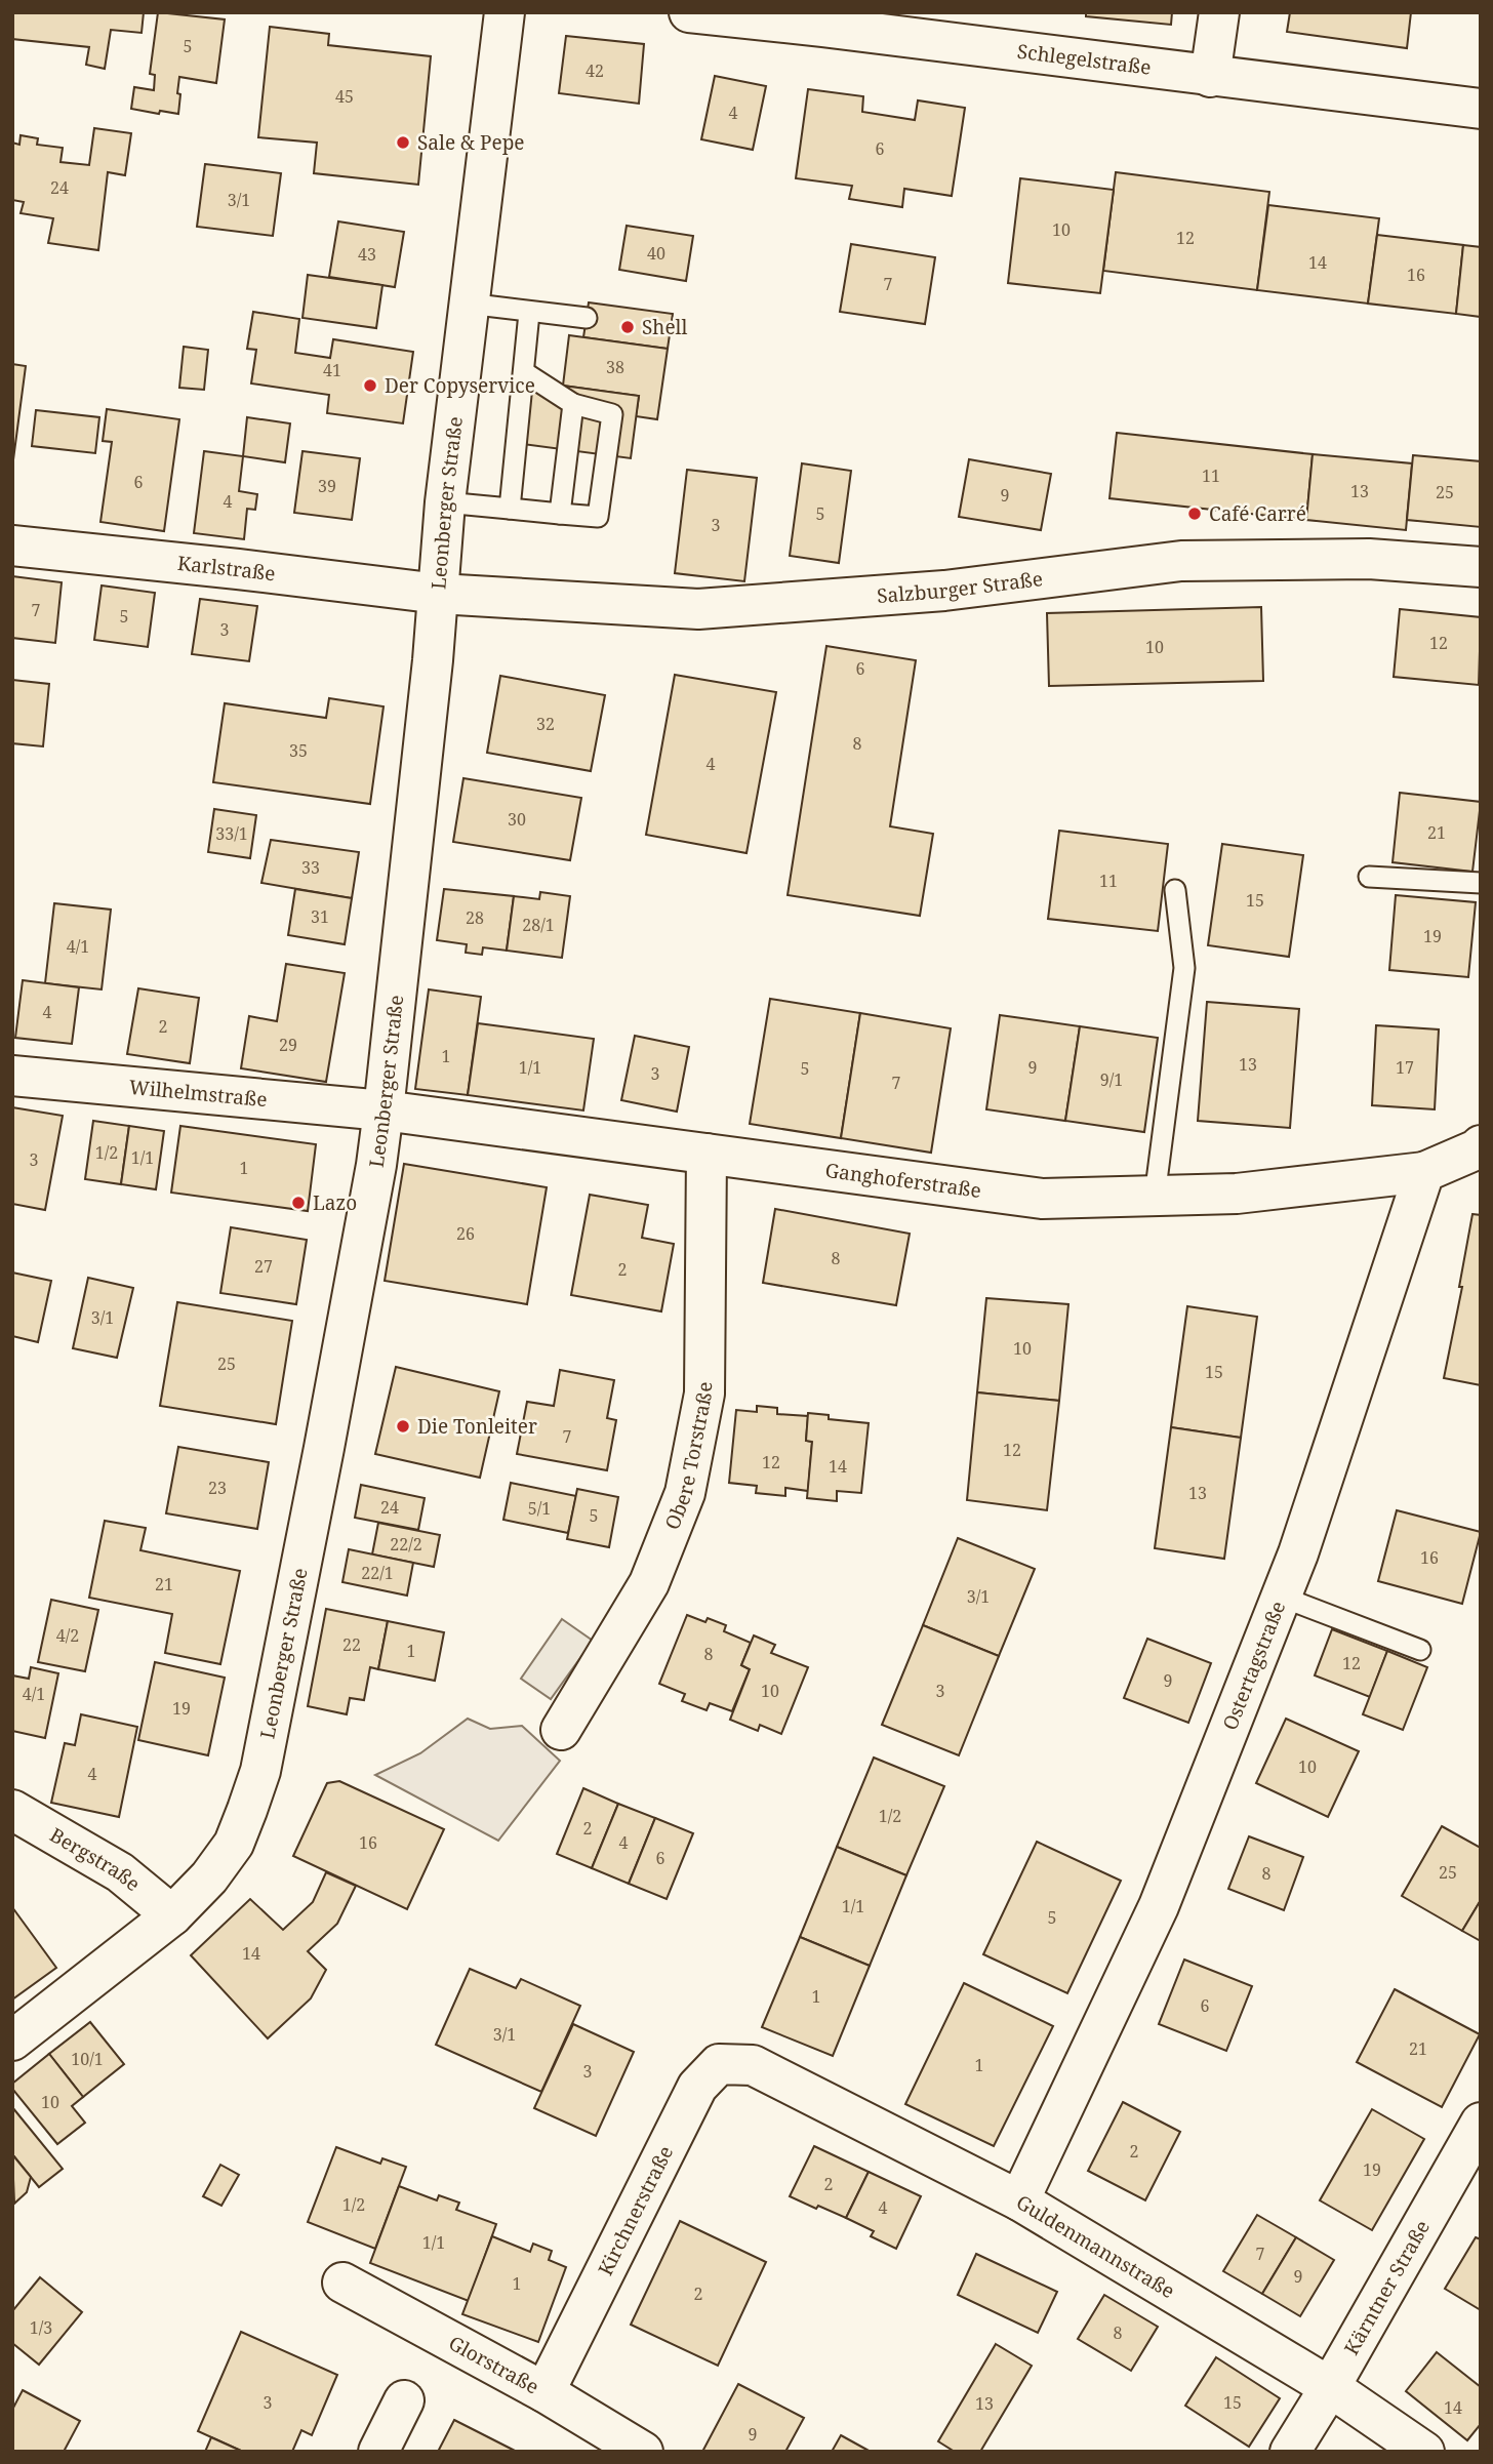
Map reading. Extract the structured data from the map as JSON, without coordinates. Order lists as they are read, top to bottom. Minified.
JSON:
{"streets":{"street":["Schlegelstraße","Leonberger Straße","Karlstraße","Salzburger Straße","Wilhelmstraße","Ganghoferstraße","Obere Torstraße","Ostertagstraße","Bergstraße","Kirchnerstraße","Guldenmannstraße","Kärntner Straße","Glorstraße"]},"crossings":[["Leonberger Straße","Karlstraße"],["Leonberger Straße","Salzburger Straße"],["Leonberger Straße","Wilhelmstraße"],["Leonberger Straße","Ganghoferstraße"],["Leonberger Straße","Bergstraße"],["Karlstraße","Salzburger Straße"],["Wilhelmstraße","Ganghoferstraße"],["Ganghoferstraße","Obere Torstraße"],["Ganghoferstraße","Ostertagstraße"],["Ostertagstraße","Guldenmannstraße"],["Kirchnerstraße","Guldenmannstraße"],["Kirchnerstraße","Glorstraße"],["Guldenmannstraße","Kärntner Straße"]],"places":["Sale & Pepe","Shell","Der Copyservice","Café Carré","Lazo","Die Tonleiter"],"house_numbers":["5","42","45","4","6","24","3/1","10","12","40","43","14","16","7","38","41","11","6","39","13","25","9","4","5","3","7","5","3","12","10","6","32","8","35","4","30","21","33/1","33","11","15","31","28","28/1","19","4/1","4","2","29","1","13","1/1","9","17","5","3","9/1","7","1/2","1/1","3","1","26","8","27","2","3/1","10","25","15","7","12","12","14","23","13","24","5/1","5","22/2","16","22/1","21","3/1","4/2","22","1","8","12","9","10","3","4/1","19","10","4","1/2","2","16","4","6","25","8","1/1","5","14","1","6","3/1","21","10/1","1","3","10","2","19","2","1/2","4","1/1","7","9","1","2","1/3","8","3","15","13","14","9"]}
